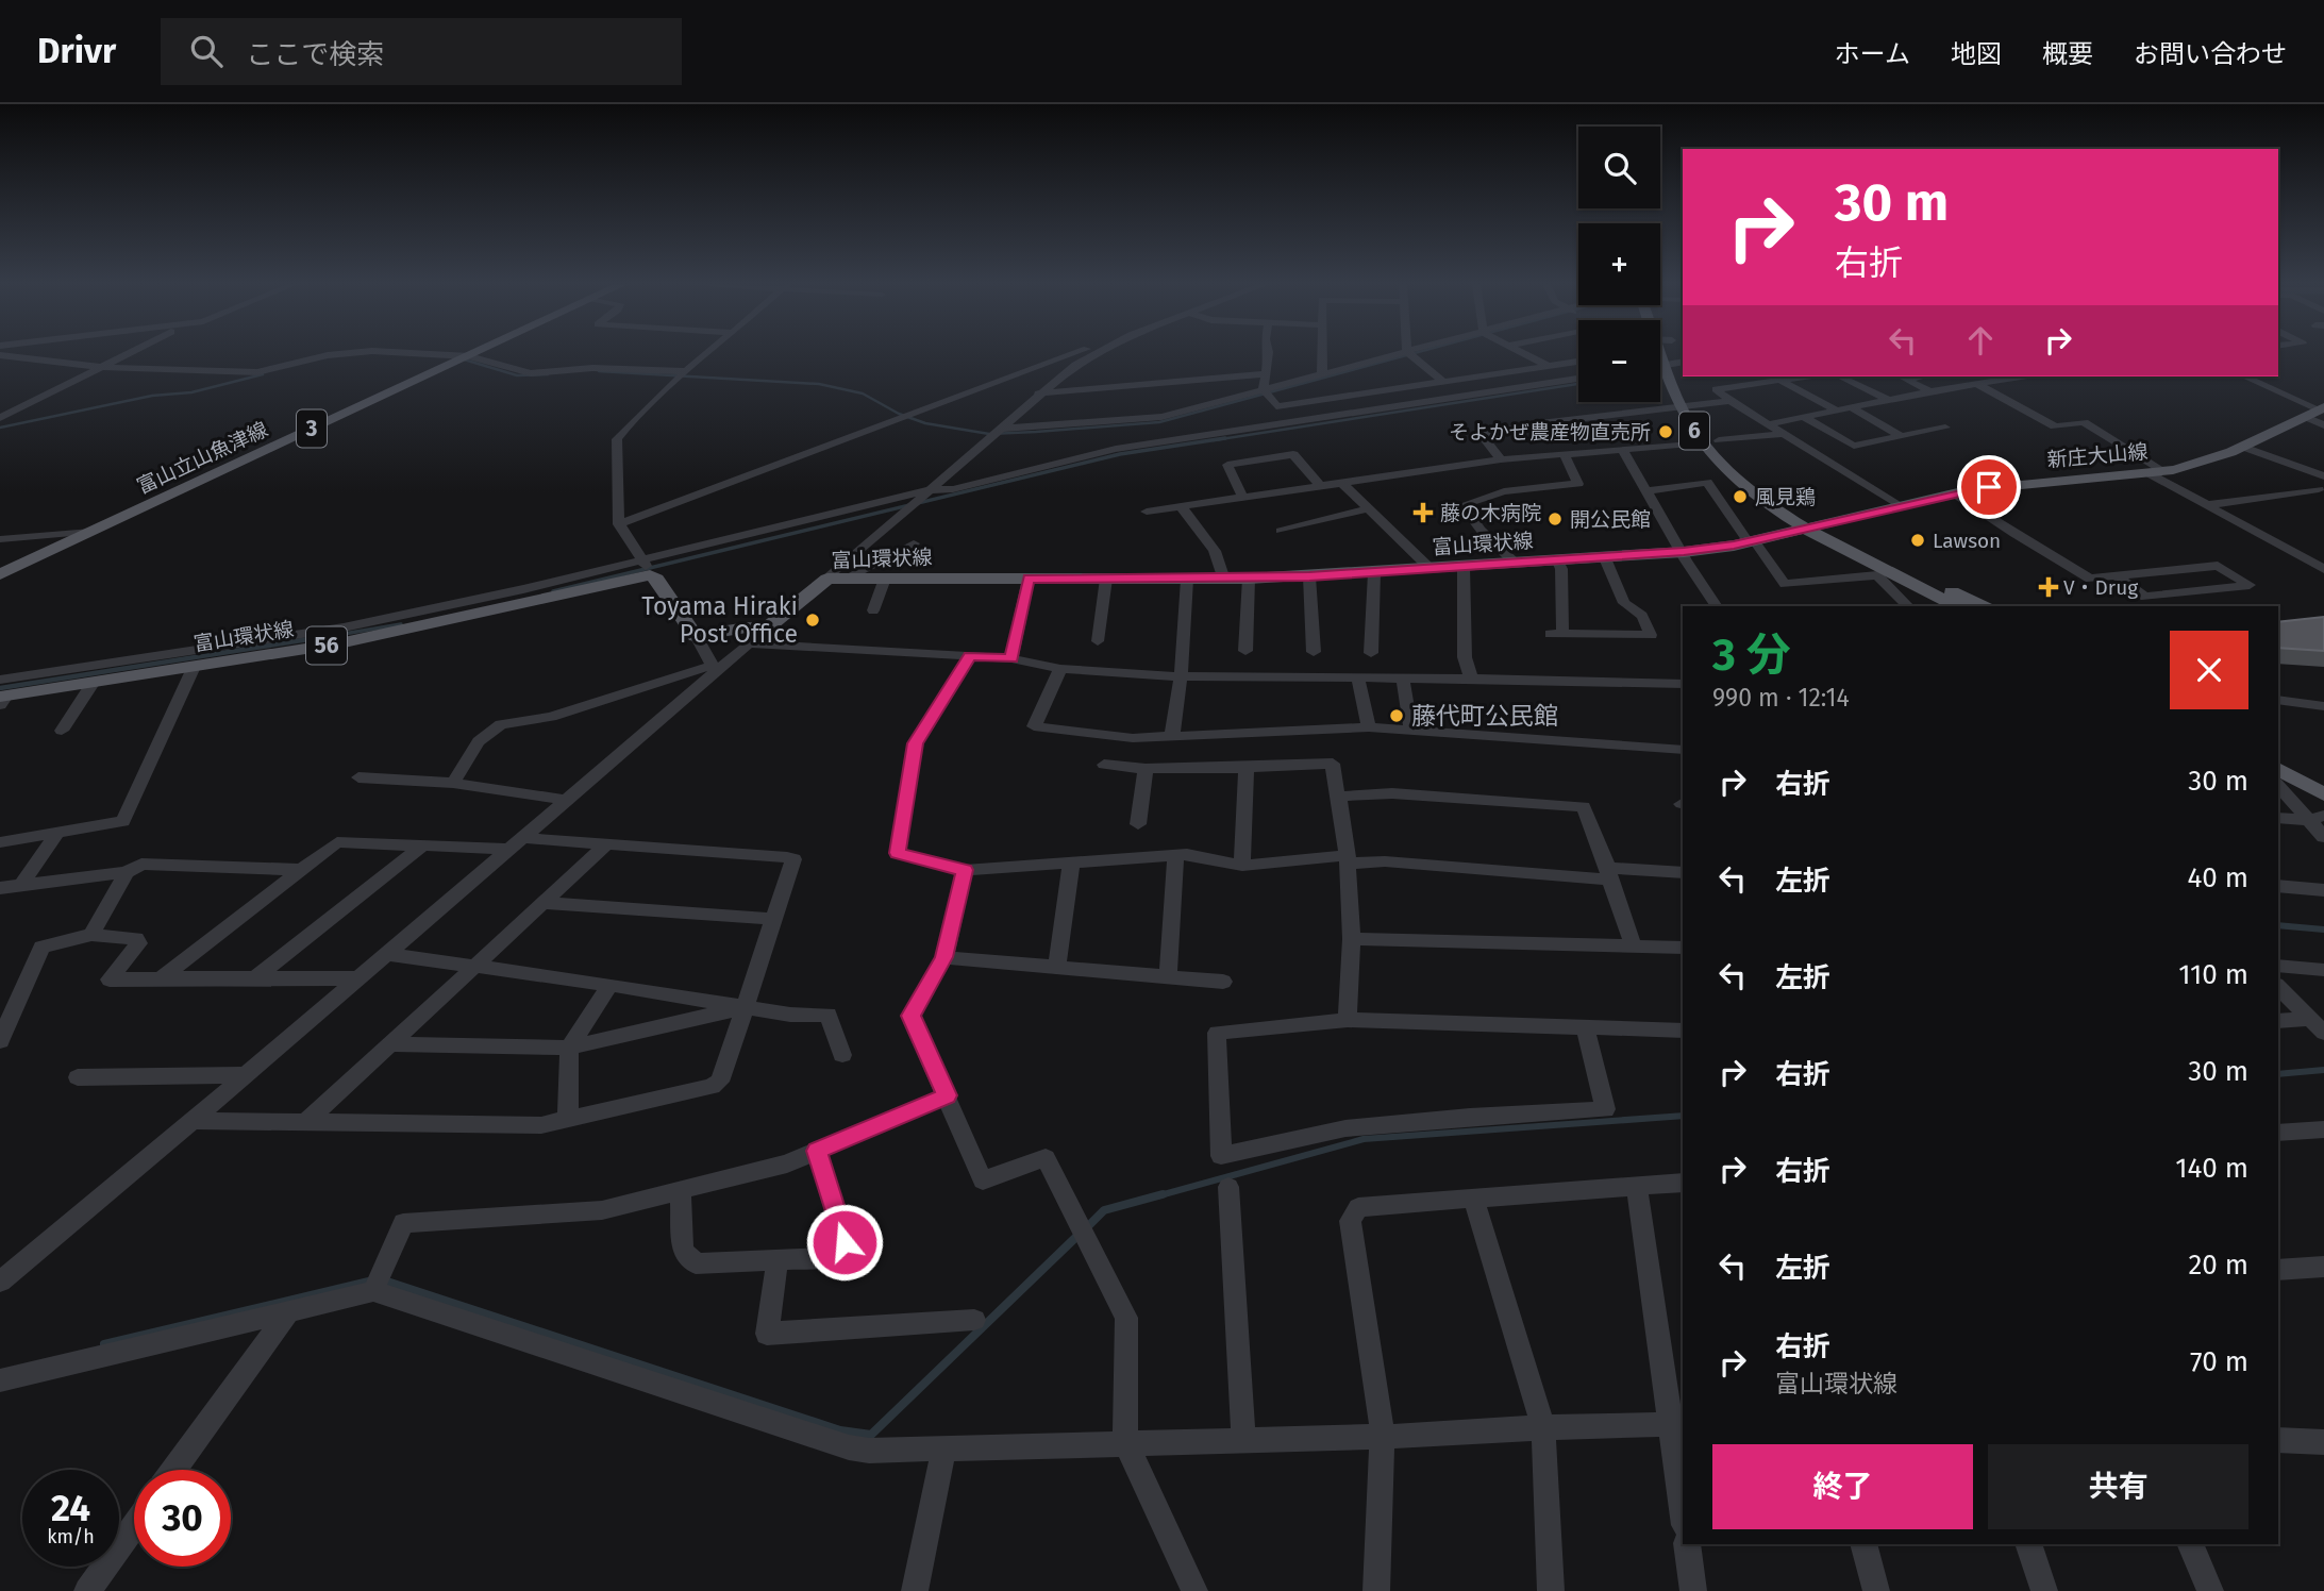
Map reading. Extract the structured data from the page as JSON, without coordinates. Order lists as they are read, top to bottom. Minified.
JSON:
{"streets":{"main road":["3","6","新庄大山線","富山立山魚津線","富山環状線","56"]},"crossings":[["6","新庄大山線"],["6","富山環状線"],["新庄大山線","富山環状線"]],"places":{"other":["そよかぜ農産物直売所","風見鶏","開公民館","Lawson","Toyama Hiraki Post Office","藤代町公民館"],"health":["藤の木病院","V・Drug"]},"page":{"header":"Drivr","search":"ここで検索","nav":["ホーム","地図","概要","お問い合わせ"],"map_buttons":["+","−"],"turn":["30 m","右折"],"heading":["3 分","990 m · 12:14"],"list":[{"name":"右折","value":"30 m"},{"name":"左折","value":"40 m"},{"name":"左折","value":"110 m"},{"name":"右折","value":"30 m"},{"name":"右折","value":"140 m"},{"name":"左折","value":"20 m"},{"name":"右折","note":"富山環状線","value":"70 m"}],"buttons":["終了","共有"],"speed":"24 km/h","limit":"30"}}
